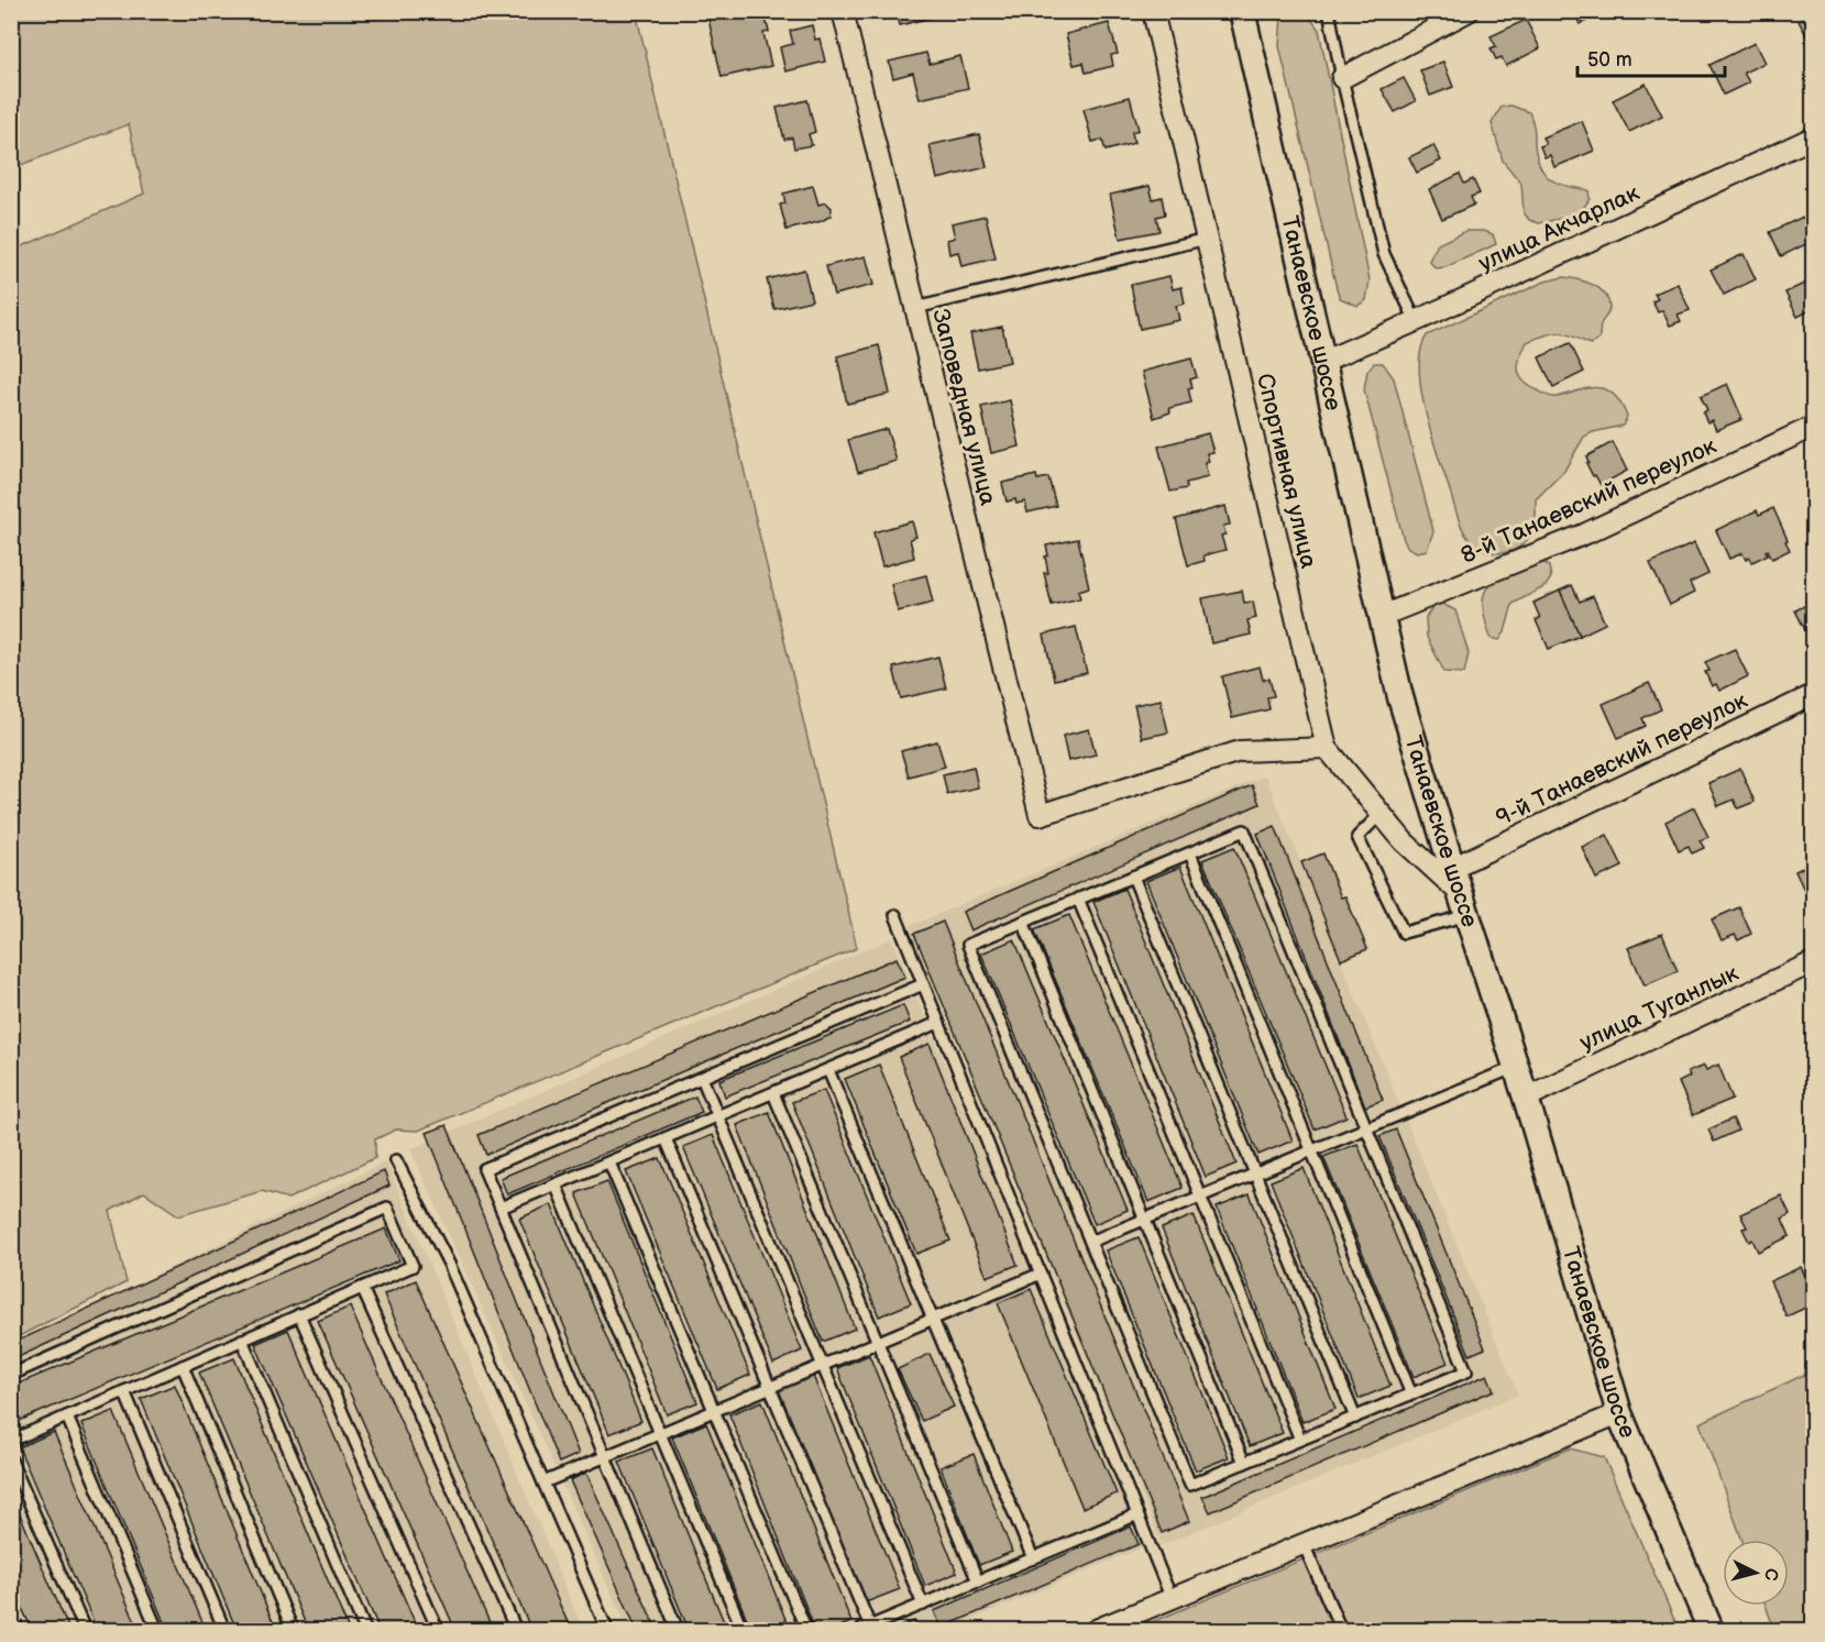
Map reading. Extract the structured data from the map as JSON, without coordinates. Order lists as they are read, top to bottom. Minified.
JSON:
{"streets":{"street":["улица Акчарлак","Танаевское шоссе","Заповедная улица","Спортивная улица","8-й Танаевский переулок","9-й Танаевский переулок","улица Туганлык"]},"crossings":[["улица Акчарлак","Танаевское шоссе"],["Танаевское шоссе","Спортивная улица"],["Танаевское шоссе","8-й Танаевский переулок"],["Танаевское шоссе","9-й Танаевский переулок"],["Танаевское шоссе","улица Туганлык"],["Заповедная улица","Спортивная улица"]],"scale_bar":"50 m","north":"right"}
